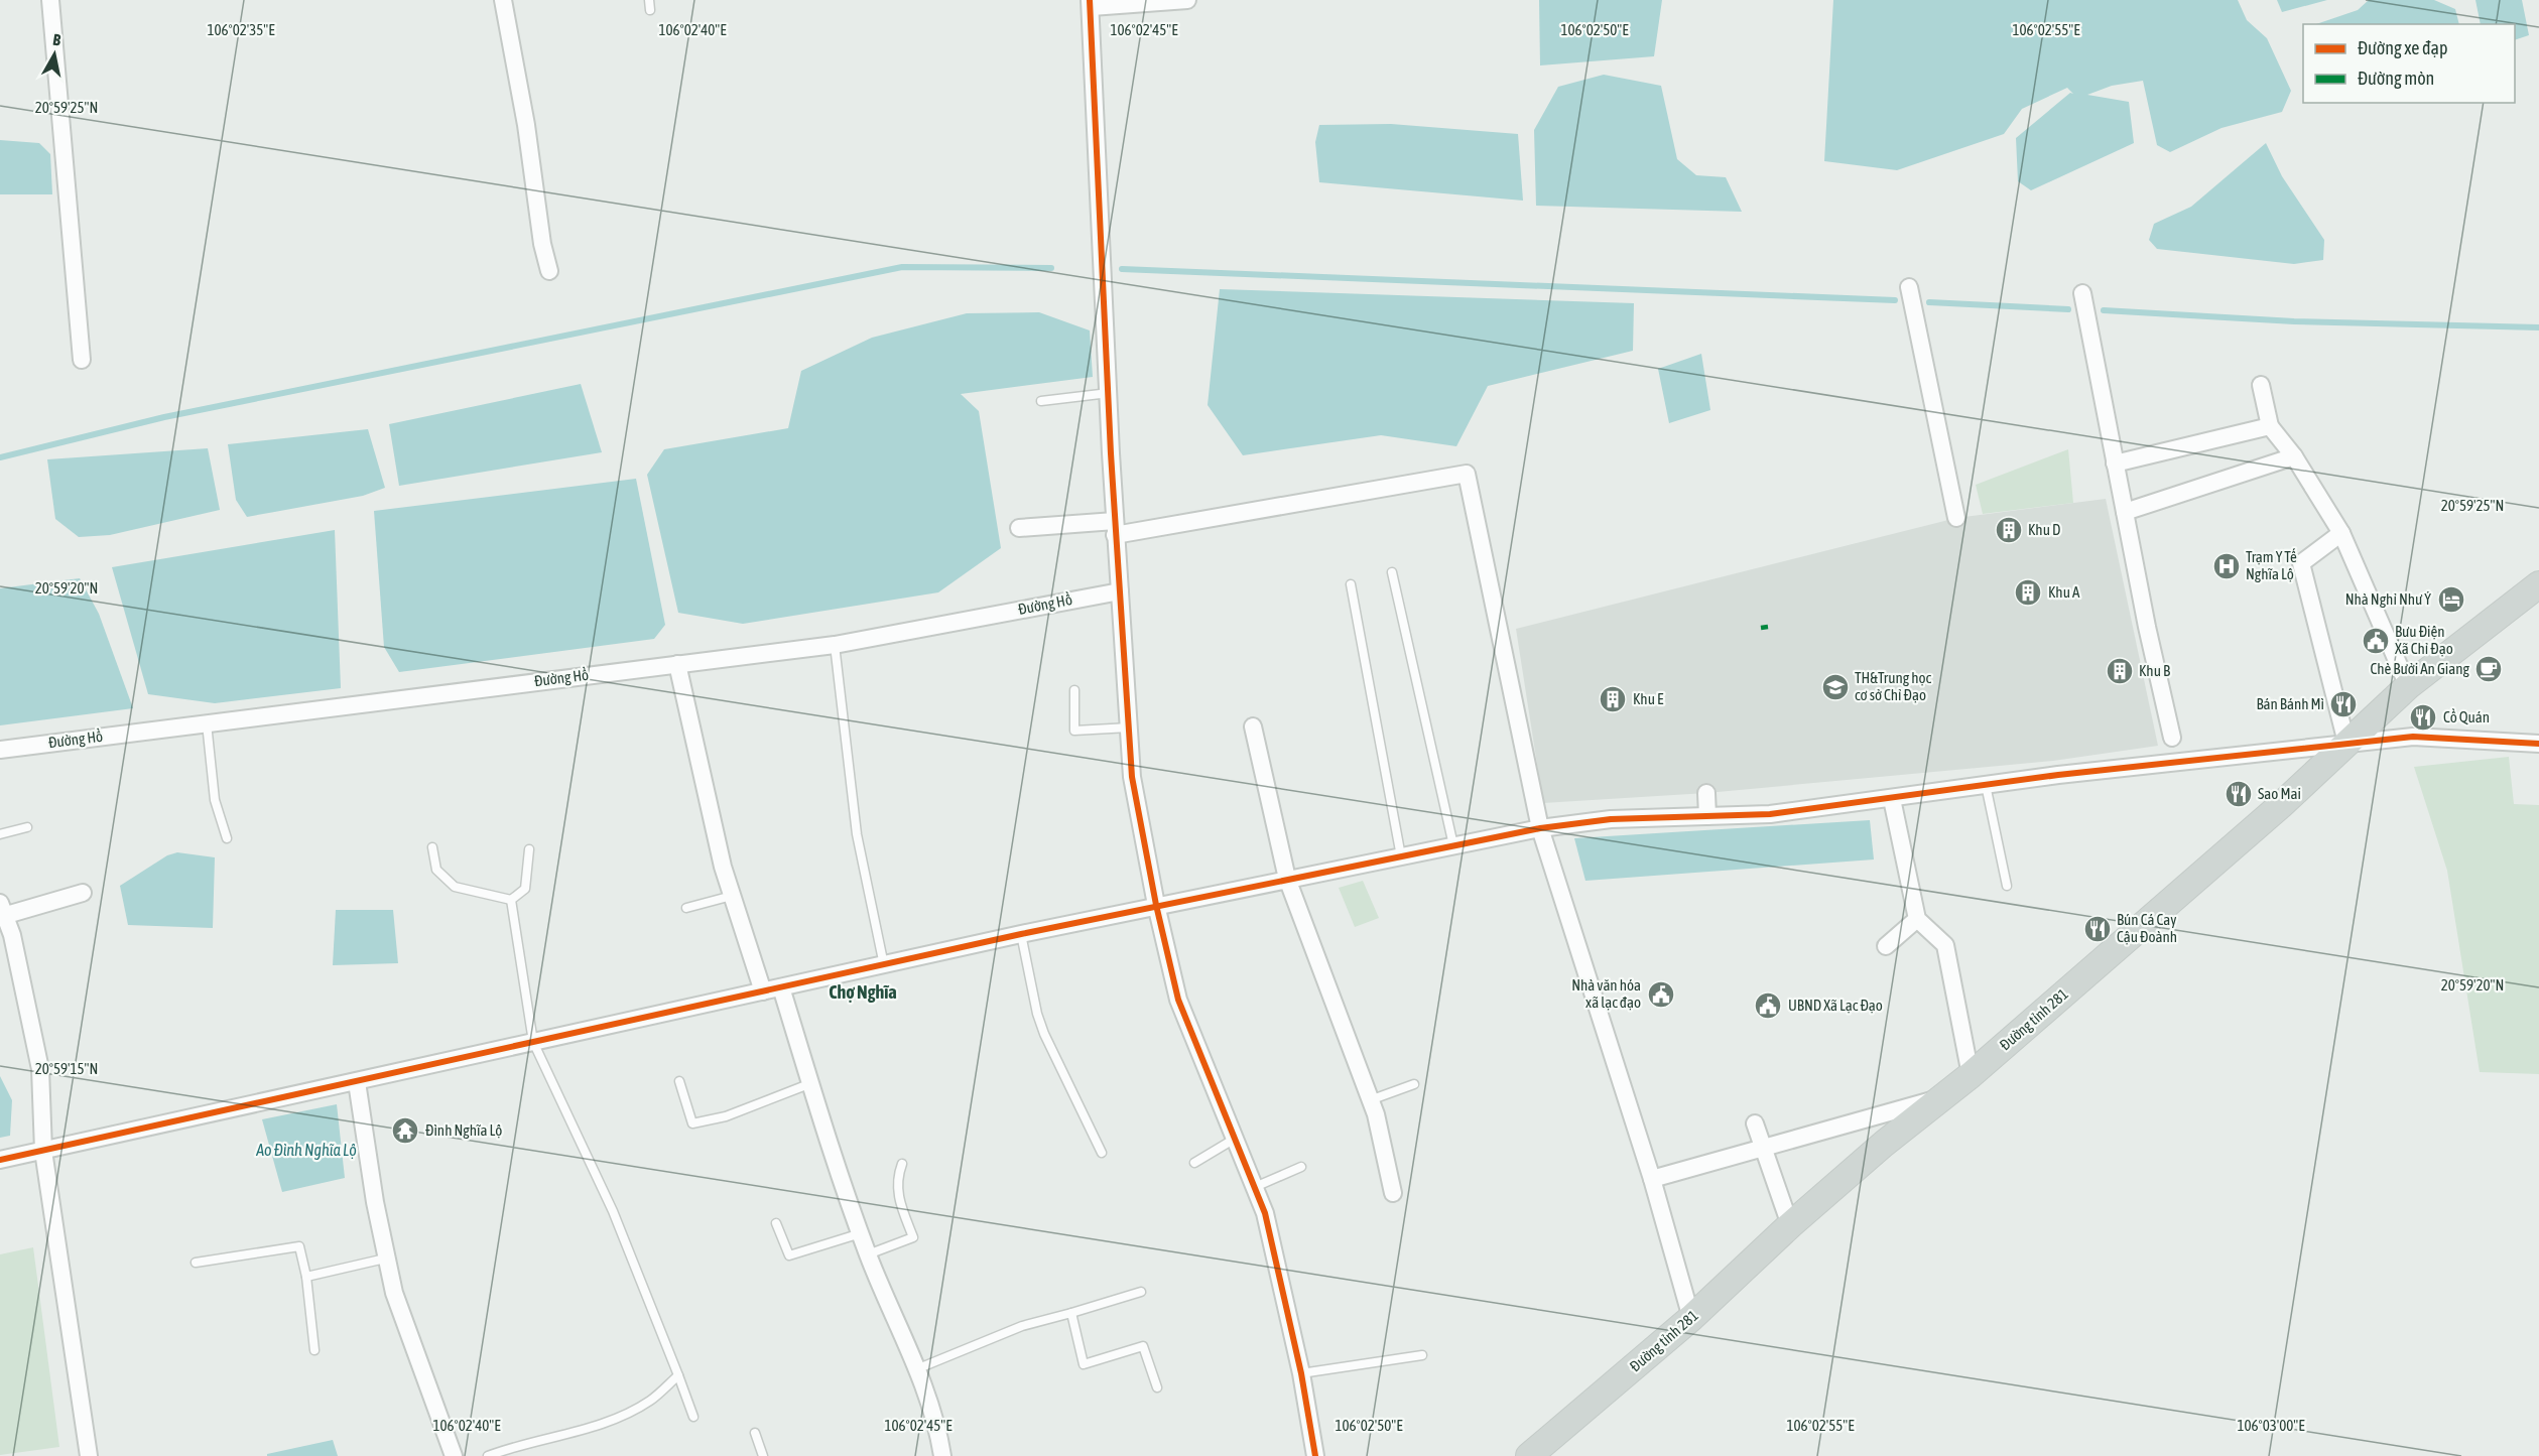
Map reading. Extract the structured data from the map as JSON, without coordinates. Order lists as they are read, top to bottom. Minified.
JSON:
{"streets":{"main road":["Đường tỉnh 281"],"street":["Đường Hồ"]},"districts":["Chợ Nghĩa"],"water":["Ao Đình Nghĩa Lộ"],"places":{"building":["Khu D","Khu A","Khu B","Khu E"],"hospital":["Trạm Y Tế Nghĩa Lộ"],"hotel":["Nhà Nghỉ Như Ý"],"public building":["Bưu Điện Xã Chỉ Đạo","Nhà văn hóa xã lạc đạo","UBND Xã Lạc Đạo"],"cafe":["Chè Bưởi An Giang"],"school or university":["TH&Trung học cơ sở Chỉ Đạo"],"restaurant":["Bán Bánh Mì","Cồ Quán","Sao Mai","Bún Cá Cay Cậu Đoành"],"temple":["Đình Nghĩa Lộ"]},"legend":["Đường xe đạp","Đường mòn"],"north":"top","coordinates":["106°02'35\"E","106°02'40\"E","106°02'45\"E","106°02'50\"E","106°02'55\"E","20°59'25\"N","20°59'20\"N","20°59'15\"N","106°03'00\"E"]}
